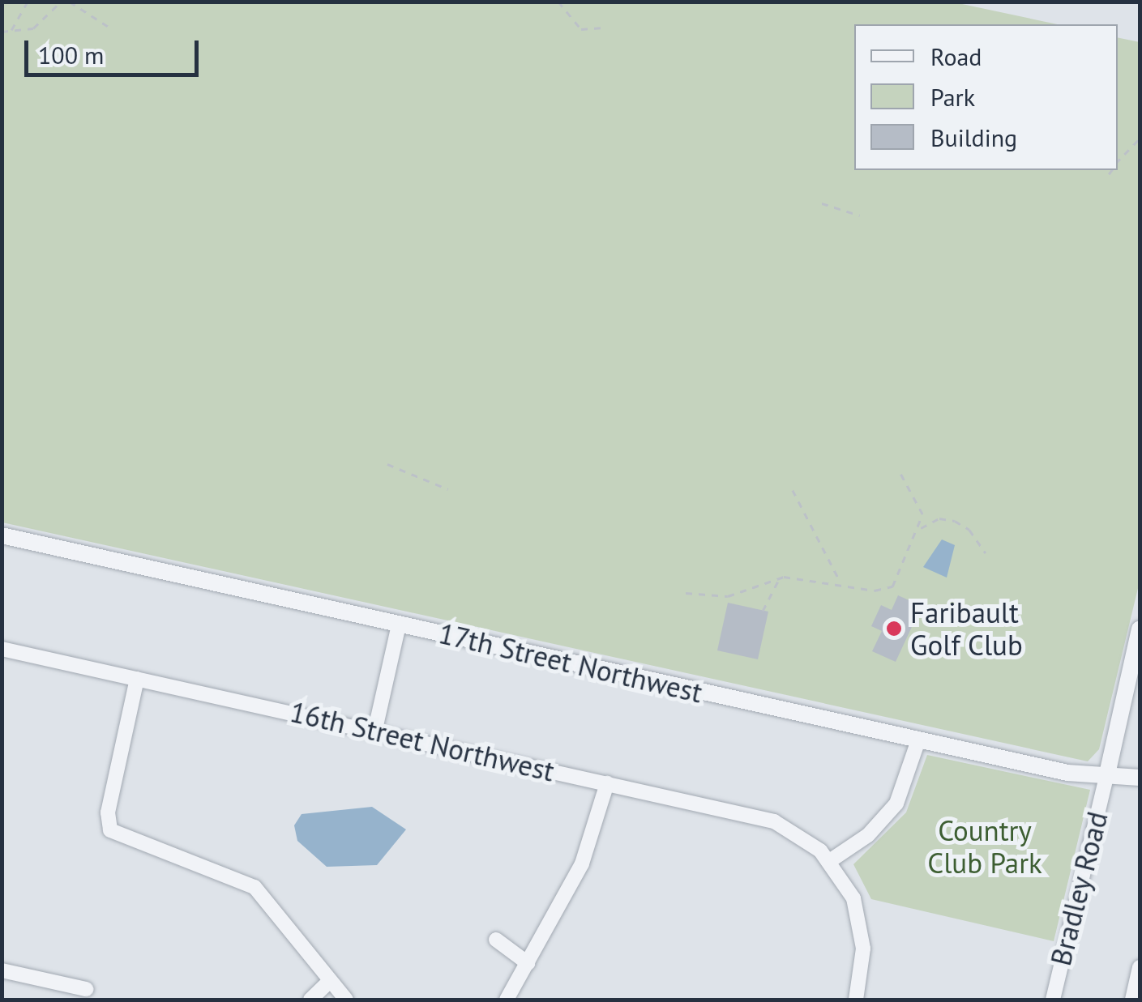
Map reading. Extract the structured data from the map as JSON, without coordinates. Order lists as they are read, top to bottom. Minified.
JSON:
{"streets":{"street":["17th Street Northwest","16th Street Northwest","Bradley Road"]},"crossings":[["17th Street Northwest","Bradley Road"]],"parks":["Country Club Park"],"places":["Faribault Golf Club"],"legend":["Road","Park","Building"],"scale_bar":"100 m"}
